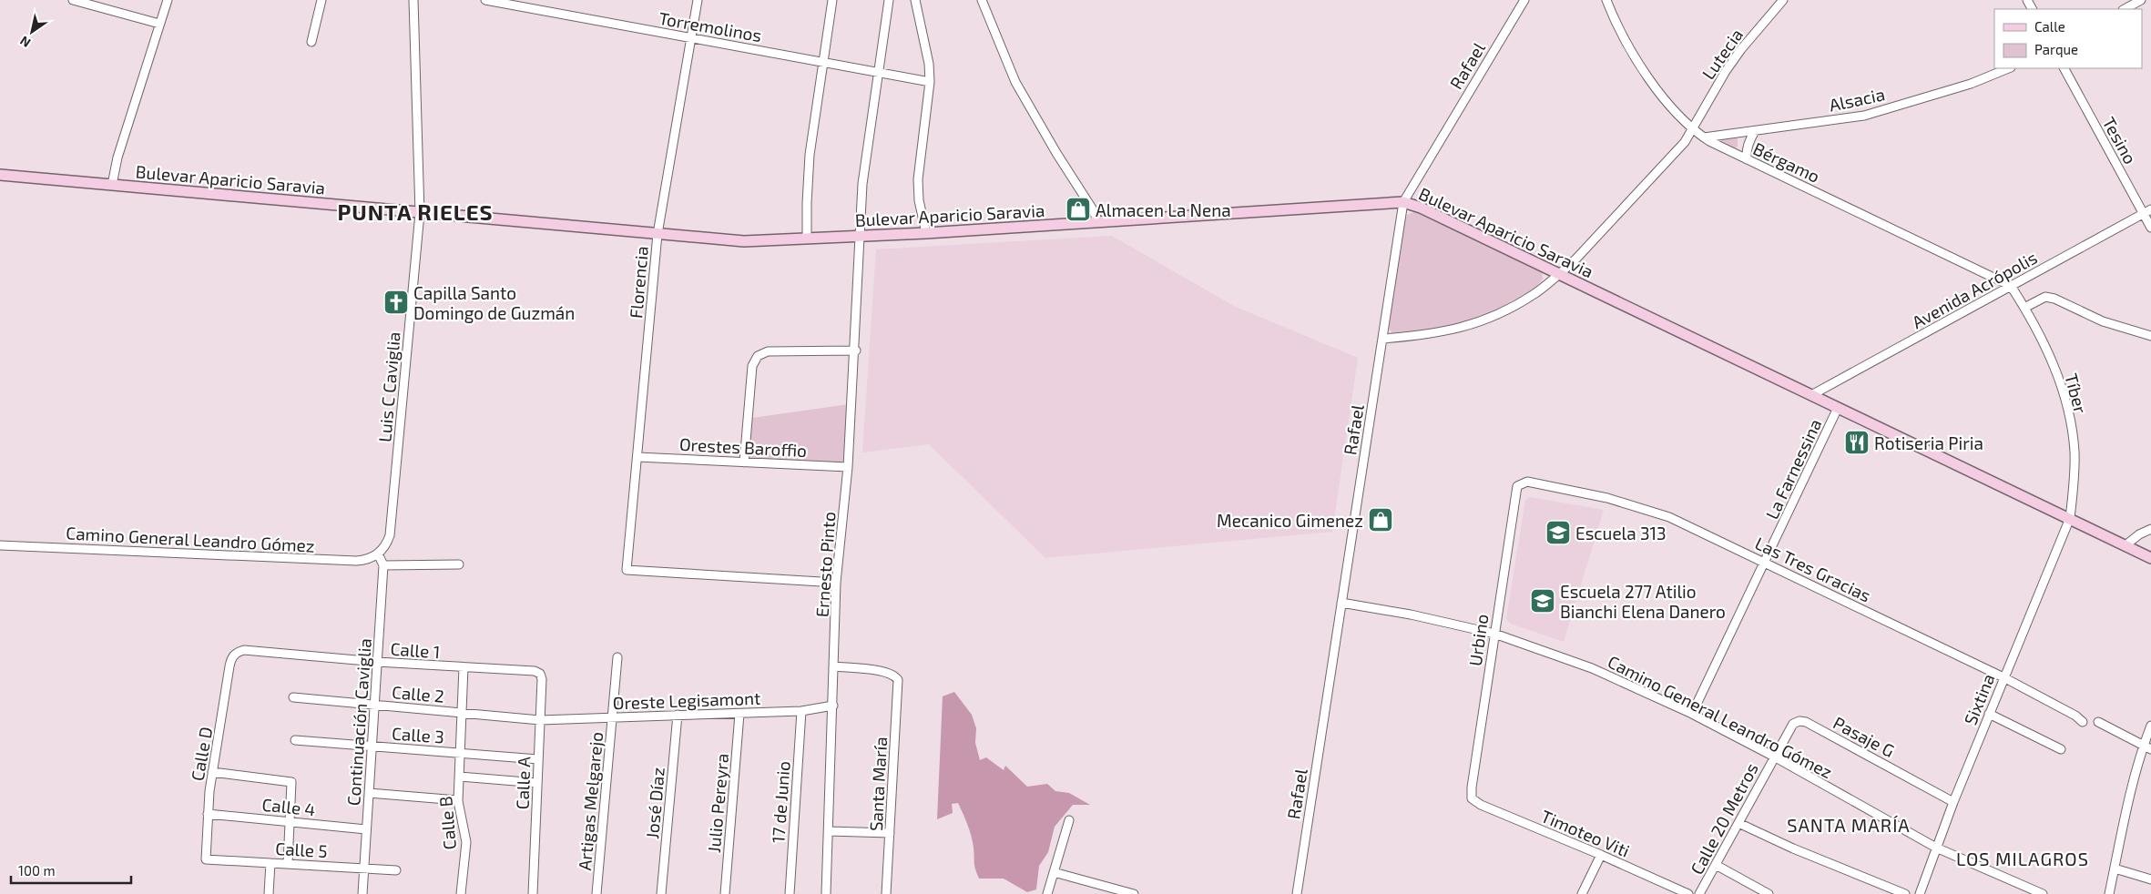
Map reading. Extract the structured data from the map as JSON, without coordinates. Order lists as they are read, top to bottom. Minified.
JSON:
{"streets":{"street":["Torremolinos","Lutecia","Rafael","Alsacia","Tesino","Bérgamo","Bulevar Aparicio Saravia","Florencia","Avenida Acrópolis","Luis C Caviglia","Tíber","Orestes Baroffio","La Farnessina","Camino General Leandro Gómez","Ernesto Pinto","Las Tres Gracias","Urbino","Calle 1","Calle 2","Sixtina","Oreste Legisamont","Continuación Caviglia","Calle 3","Pasaje G","Calle D","Calle A","Santa María","Artigas Melgarejo","17 de Junio","José Díaz","Julio Pereyra","Calle 4","Calle 20 Metros","Calle B","Timoteo Viti","Calle 5"]},"crossings":[["Torremolinos","Florencia"],["Torremolinos","Ernesto Pinto"],["Lutecia","Bérgamo"],["Rafael","Bulevar Aparicio Saravia"],["Rafael","Camino General Leandro Gómez"],["Alsacia","Bérgamo"],["Tesino","Avenida Acrópolis"],["Bérgamo","Avenida Acrópolis"],["Bérgamo","Tíber"],["Bulevar Aparicio Saravia","Florencia"],["Bulevar Aparicio Saravia","Avenida Acrópolis"],["Bulevar Aparicio Saravia","Luis C Caviglia"],["Bulevar Aparicio Saravia","Tíber"],["Bulevar Aparicio Saravia","La Farnessina"],["Bulevar Aparicio Saravia","Ernesto Pinto"],["Bulevar Aparicio Saravia","Sixtina"],["Florencia","Orestes Baroffio"],["Florencia","Ernesto Pinto"],["Avenida Acrópolis","Tíber"],["Luis C Caviglia","Camino General Leandro Gómez"],["Luis C Caviglia","Continuación Caviglia"],["Tíber","Sixtina"],["Orestes Baroffio","Ernesto Pinto"],["La Farnessina","Camino General Leandro Gómez"],["La Farnessina","Las Tres Gracias"],["Camino General Leandro Gómez","Urbino"],["Camino General Leandro Gómez","Sixtina"],["Camino General Leandro Gómez","Continuación Caviglia"],["Camino General Leandro Gómez","Pasaje G"],["Camino General Leandro Gómez","Calle 20 Metros"],["Ernesto Pinto","Oreste Legisamont"],["Ernesto Pinto","Santa María"],["Las Tres Gracias","Urbino"],["Las Tres Gracias","Sixtina"],["Urbino","Timoteo Viti"],["Calle 1","Continuación Caviglia"],["Calle 1","Calle D"],["Calle 1","Calle A"],["Calle 1","Calle B"],["Calle 2","Oreste Legisamont"],["Calle 2","Continuación Caviglia"],["Calle 2","Calle A"],["Calle 2","Calle B"],["Sixtina","Pasaje G"],["Oreste Legisamont","Calle A"],["Oreste Legisamont","Artigas Melgarejo"],["Oreste Legisamont","17 de Junio"],["Oreste Legisamont","José Díaz"],["Oreste Legisamont","Julio Pereyra"],["Continuación Caviglia","Calle 3"],["Continuación Caviglia","Calle 4"],["Continuación Caviglia","Calle 5"],["Calle 3","Calle A"],["Calle 3","Calle B"],["Pasaje G","Calle 20 Metros"],["Calle D","Calle 4"],["Calle D","Calle 5"]],"districts":["PUNTA RIELES","SANTA MARÍA","LOS MILAGROS"],"places":{"shop":["Almacen La Nena","Mecanico Gimenez"],"church":["Capilla Santo Domingo de Guzmán"],"restaurant":["Rotiseria Piria"],"school or university":["Escuela 313","Escuela 277 Atilio Bianchi Elena Danero"]},"legend":["Calle","Parque"],"scale_bar":"100 m","north":"bottom left"}
